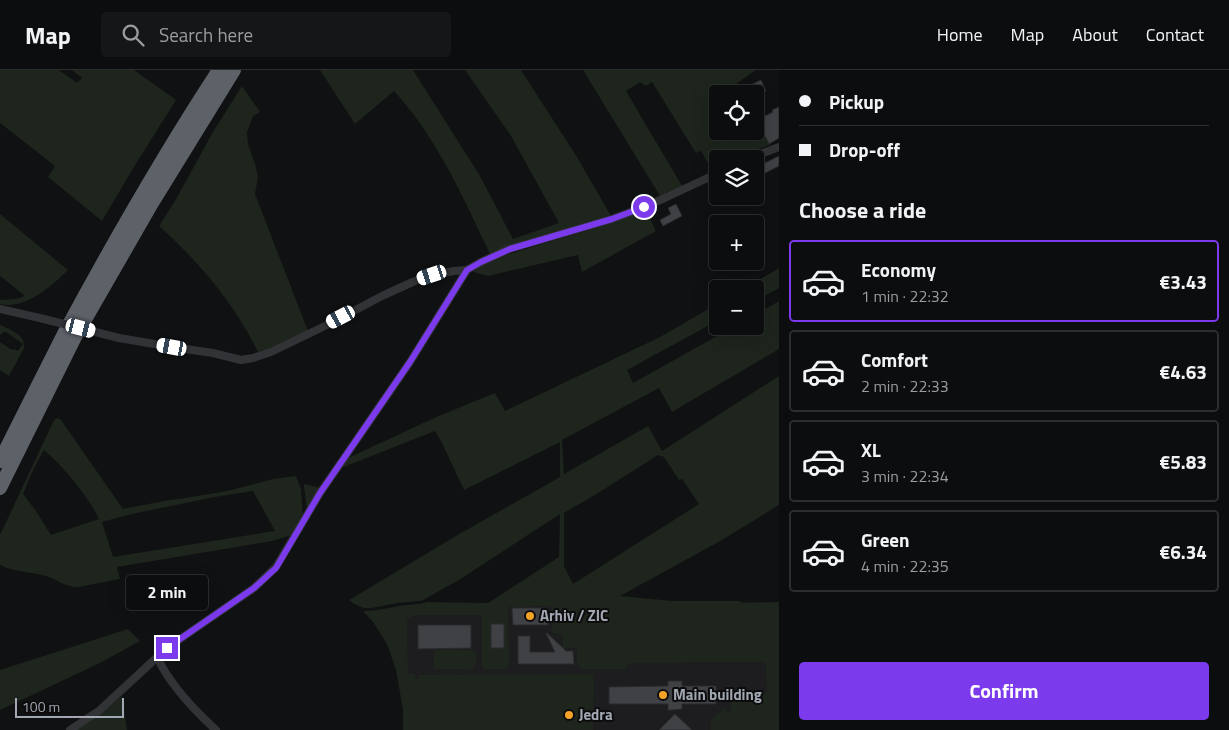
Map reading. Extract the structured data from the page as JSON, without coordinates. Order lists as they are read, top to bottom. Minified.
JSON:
{"places":["Arhiv / ZIC","Main building","Jedra"],"scale_bar":"100 m","page":{"header":"Map","search":"Search here","nav":["Home","Map","About","Contact"],"banner":["Pickup","Drop-off"],"map_buttons":["+","−"],"heading":"Choose a ride","list":[{"name":"Economy","note":"1 min · 22:32","value":"€3.43"},{"name":"Comfort","note":"2 min · 22:33","value":"€4.63"},{"name":"XL","note":"3 min · 22:34","value":"€5.83"},{"name":"Green","note":"4 min · 22:35","value":"€6.34"}],"bubble":"2 min","buttons":"Confirm","scale":"100 m"}}
